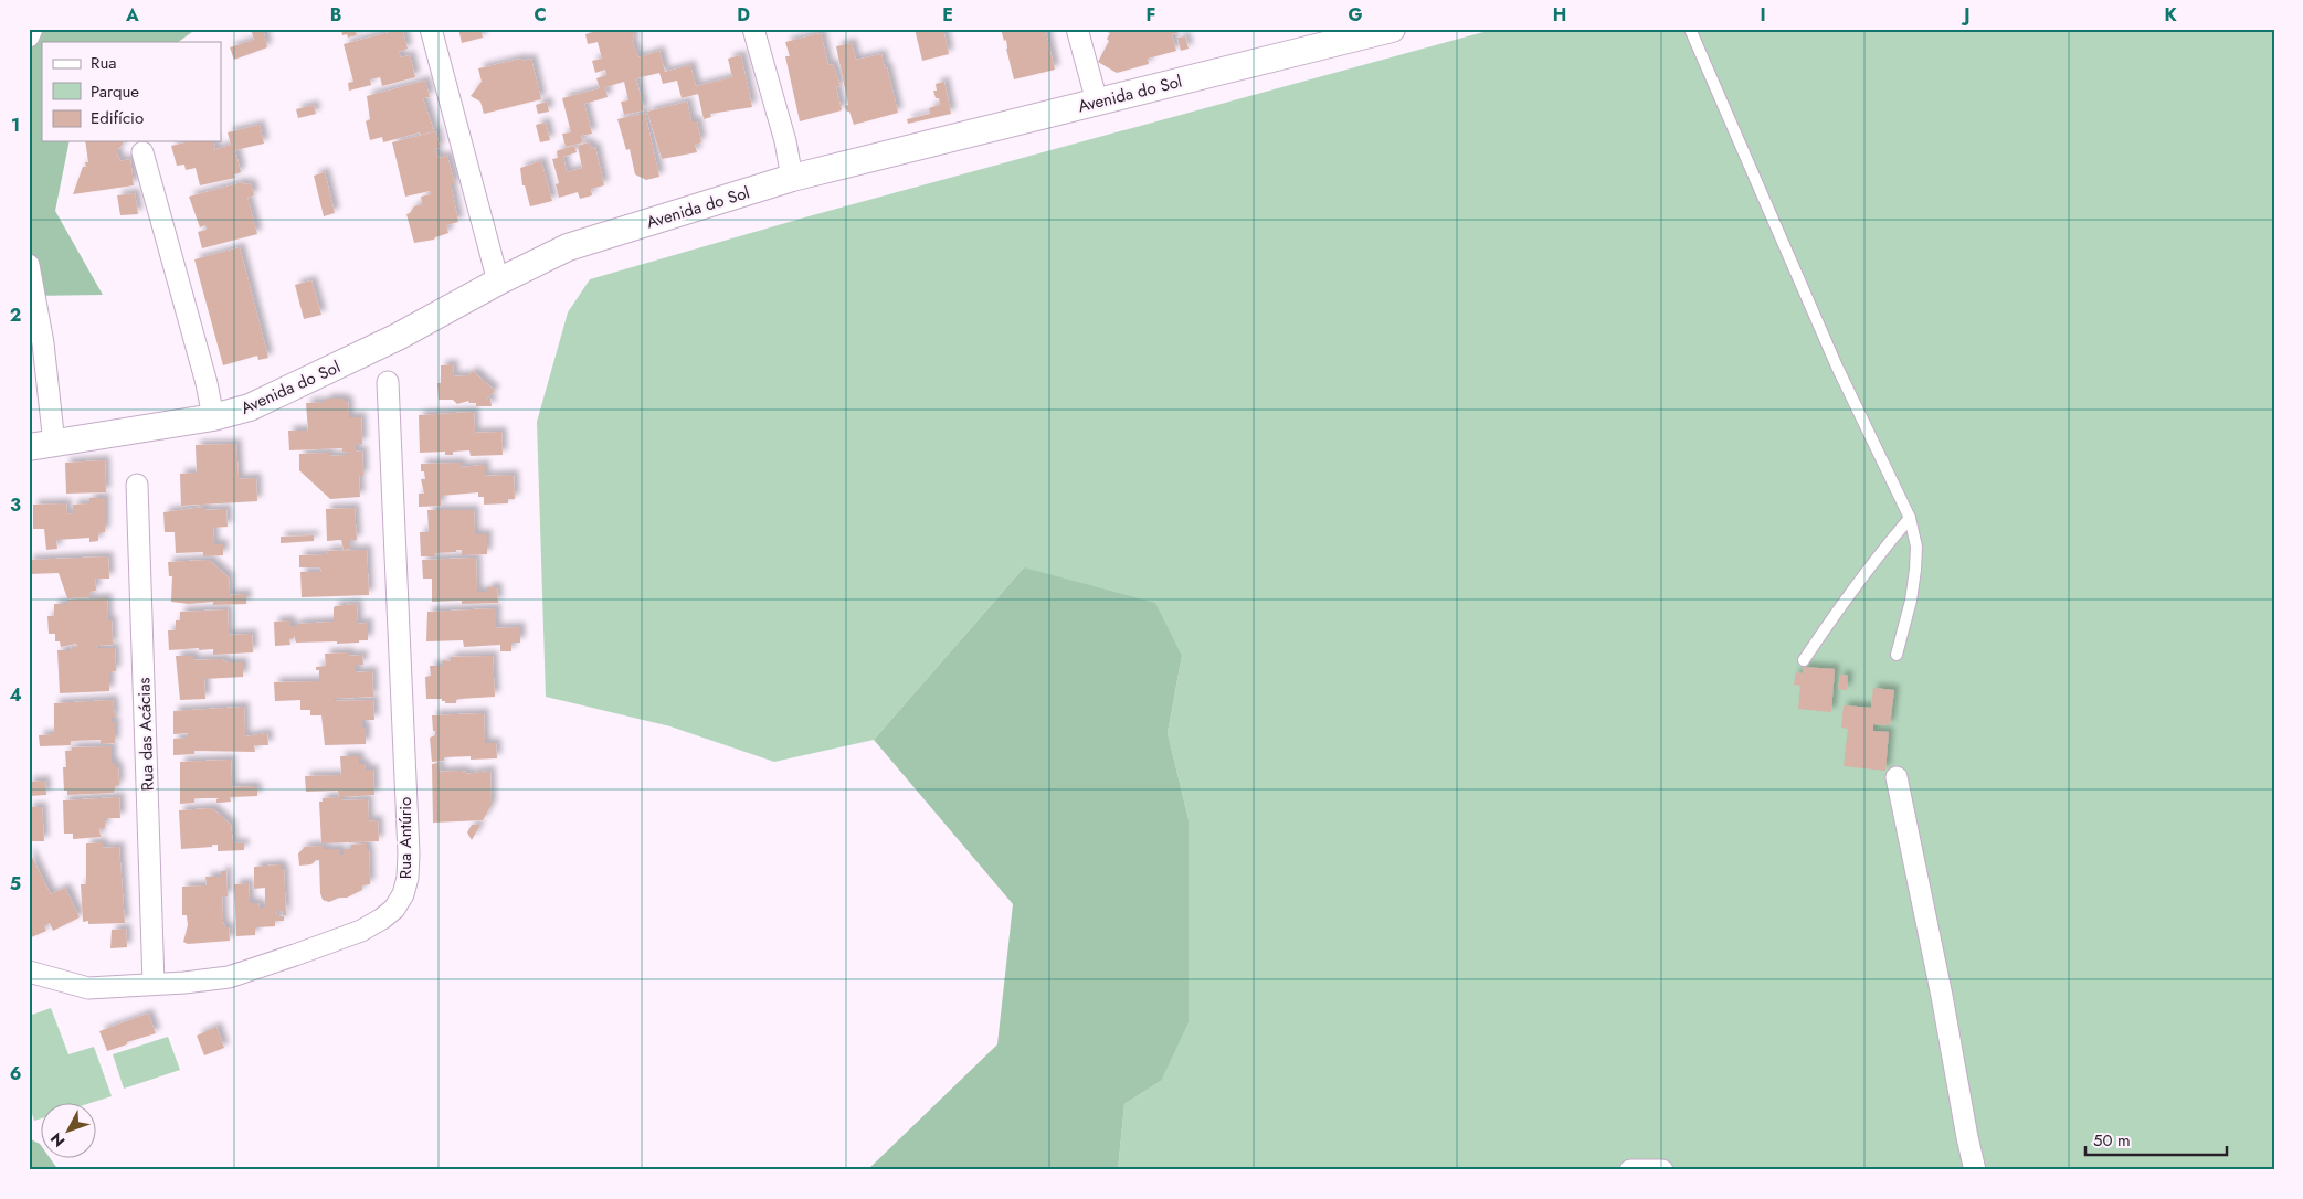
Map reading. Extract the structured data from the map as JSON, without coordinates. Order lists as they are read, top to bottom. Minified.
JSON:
{"streets":{"street":["Avenida do Sol","Rua das Acácias","Rua Antúrio"]},"crossings":[["Rua das Acácias","Rua Antúrio"]],"legend":["Rua","Parque","Edifício"],"scale_bar":"50 m","north":"bottom left","grid":{"columns":["A","B","C","D","E","F","G","H","I","J","K"],"rows":["1","2","3","4","5","6"]}}
